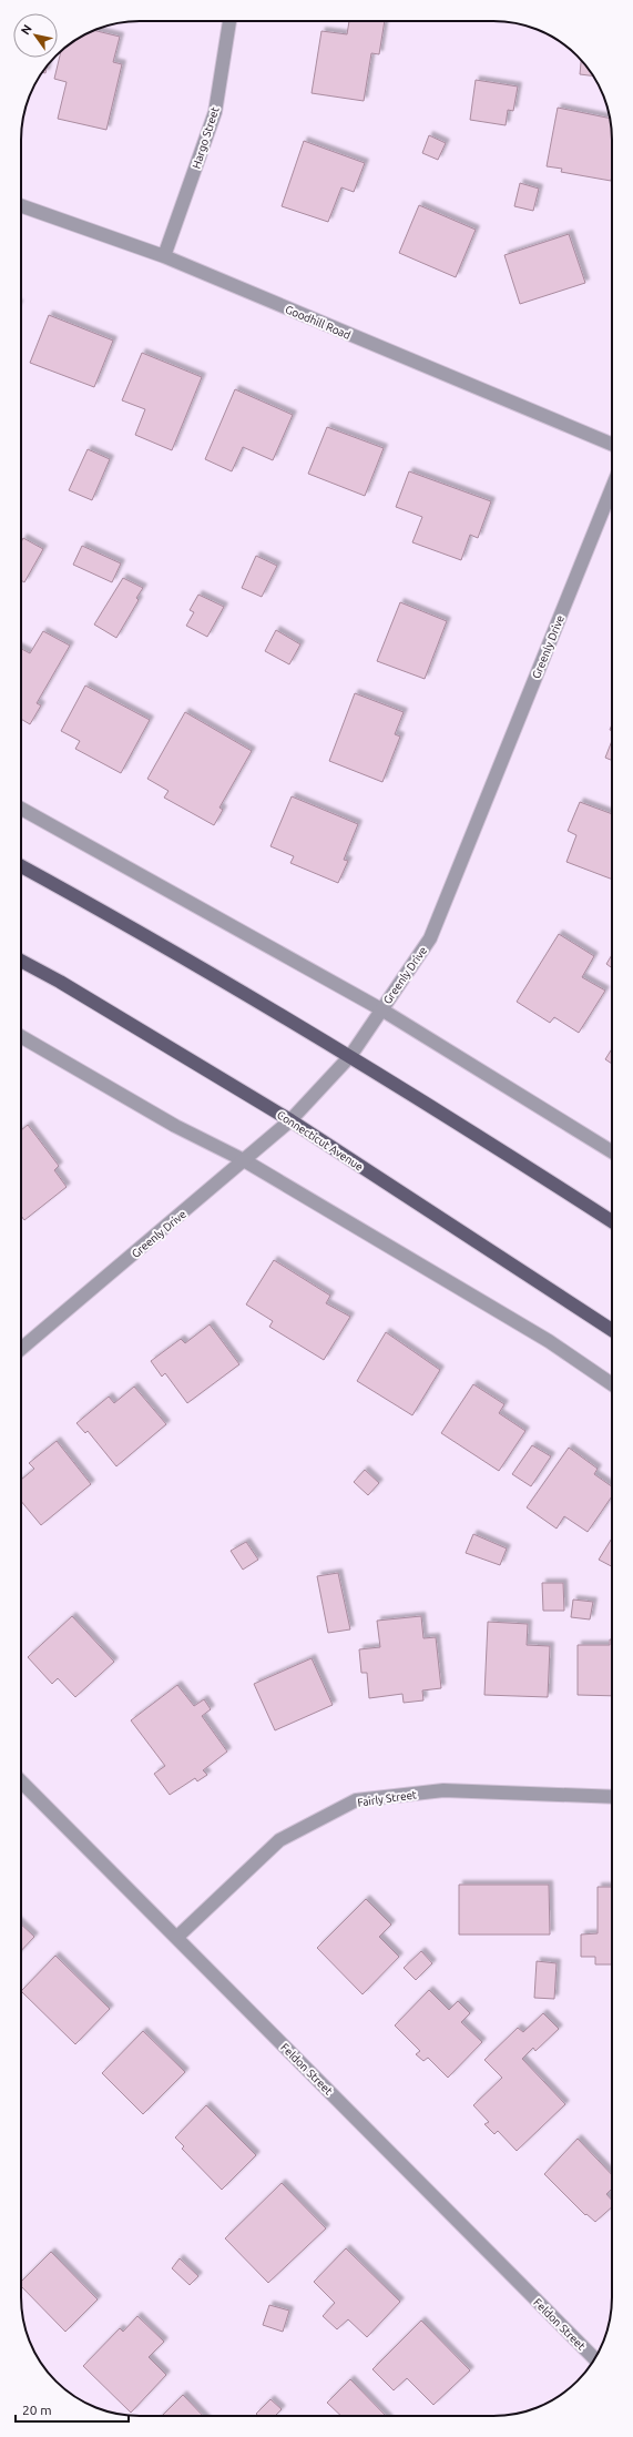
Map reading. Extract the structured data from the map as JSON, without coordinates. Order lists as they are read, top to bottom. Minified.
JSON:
{"streets":{"main road":["Connecticut Avenue"],"street":["Hargo Street","Goodhill Road","Greenly Drive","Fairly Street","Feldon Street"]},"crossings":[["Hargo Street","Goodhill Road"],["Greenly Drive","Connecticut Avenue"],["Fairly Street","Feldon Street"]],"scale_bar":"20 m","north":"top left"}
